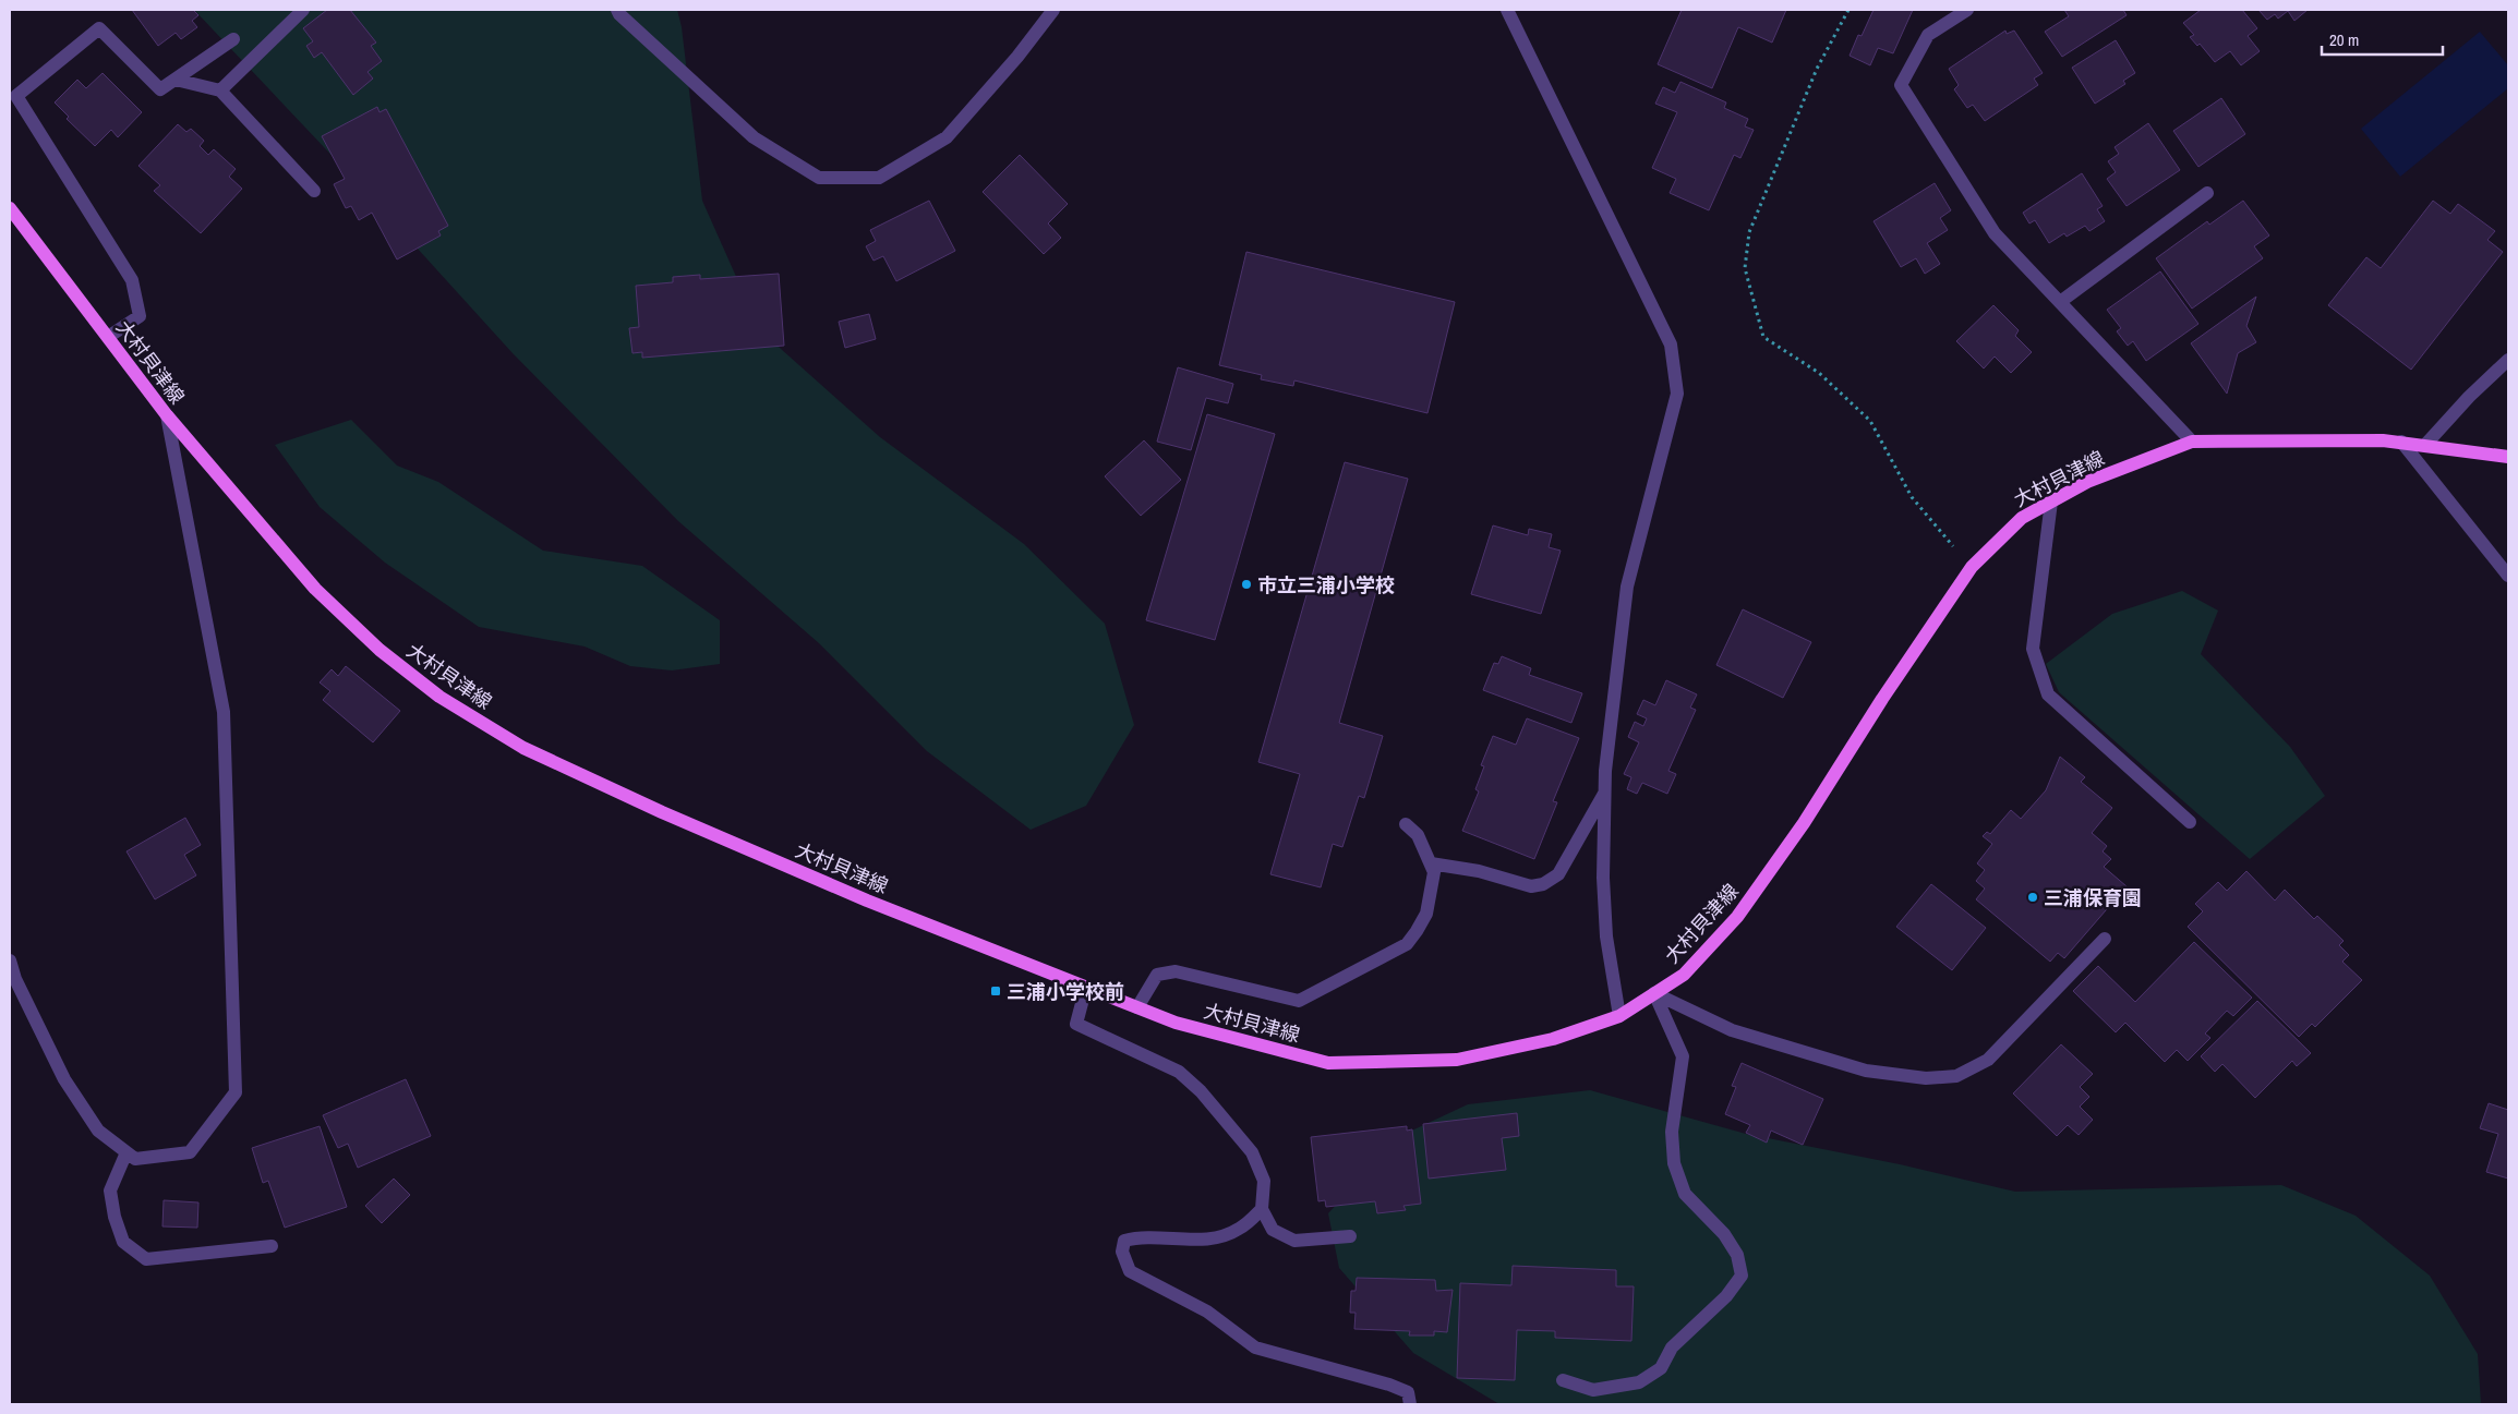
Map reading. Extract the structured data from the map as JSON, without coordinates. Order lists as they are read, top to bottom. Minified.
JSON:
{"streets":{"main road":["大村貝津線"]},"places":{"other":["市立三浦小学校","三浦保育園"],"transit":["三浦小学校前"]},"scale_bar":"20 m"}
